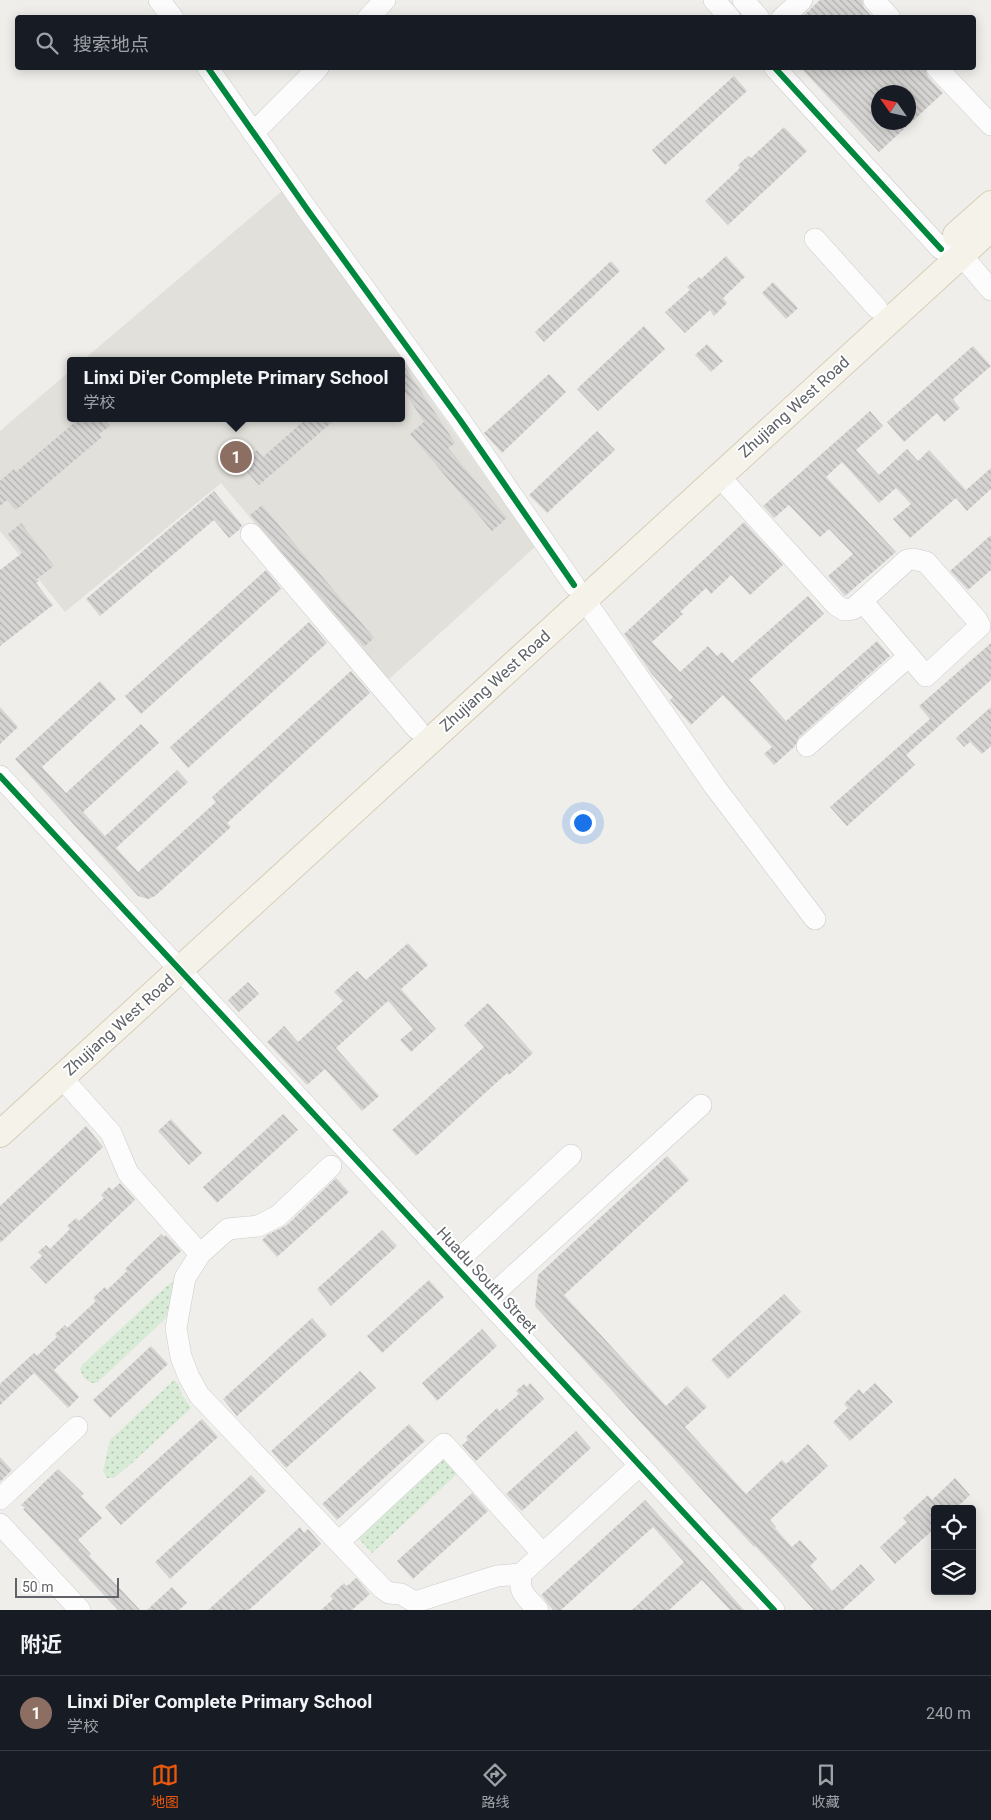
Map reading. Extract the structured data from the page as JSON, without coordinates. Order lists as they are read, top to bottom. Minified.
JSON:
{"streets":{"main road":["Zhujiang West Road"],"street":["Huadu South Street"]},"crossings":[["Zhujiang West Road","Huadu South Street"]],"scale_bar":"50 m","north":"top left","page":{"search":"搜索地点","popup":["Linxi Di'er Complete Primary School","学校"],"pins":"1","scale":"50 m","heading":"附近","list":[{"mark":"1","name":"Linxi Di'er Complete Primary School","note":"学校","value":"240 m"}],"nav":["地图","路线","收藏"]}}
